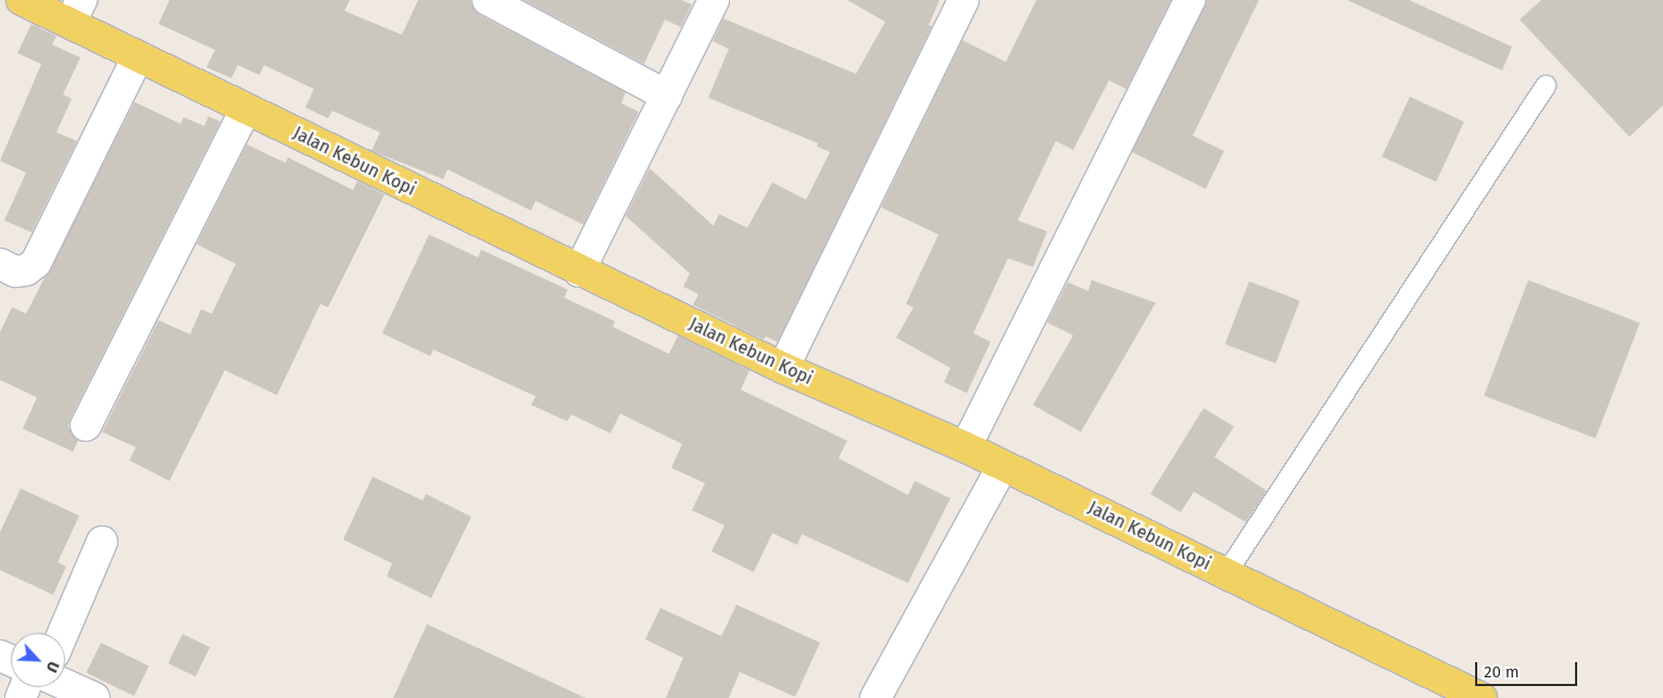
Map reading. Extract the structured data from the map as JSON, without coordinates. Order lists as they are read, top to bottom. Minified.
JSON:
{"streets":{"main road":["Jalan Kebun Kopi"]},"scale_bar":"20 m","north":"bottom right"}
